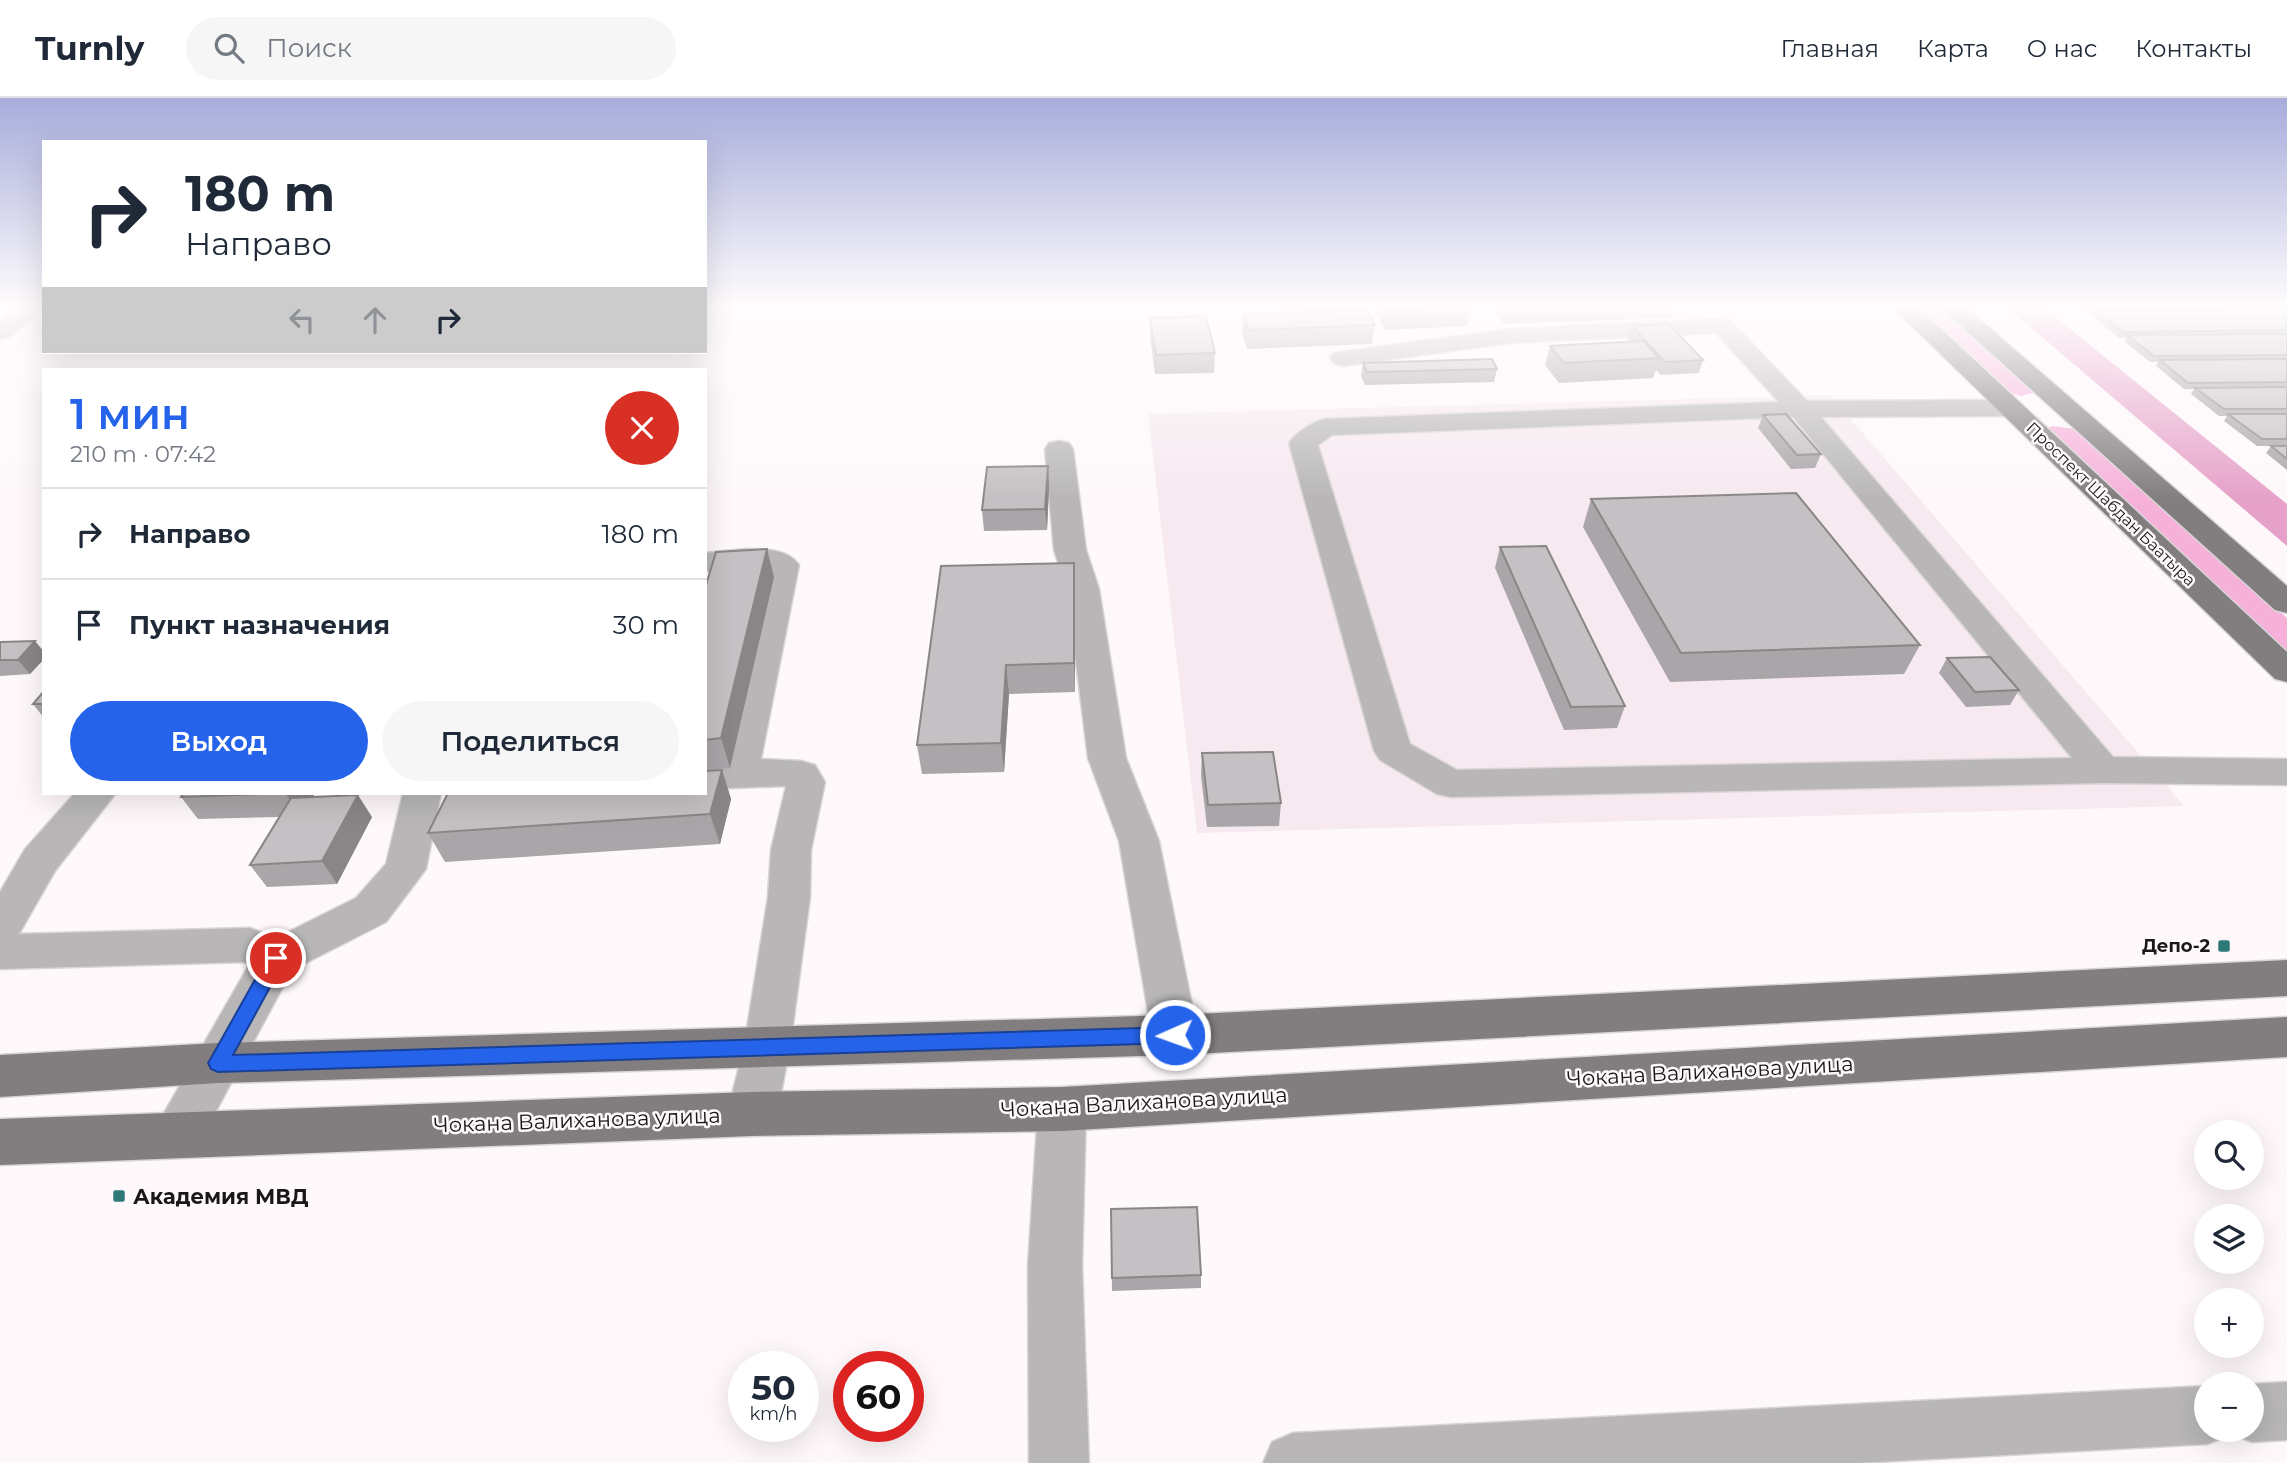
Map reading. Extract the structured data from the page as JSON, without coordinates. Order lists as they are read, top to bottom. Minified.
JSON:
{"streets":{"main road":["Проспект Шабдан Баатыра","Чокана Валиханова улица"]},"places":{"transit":["Депо-2","Академия МВД"]},"page":{"header":"Turnly","search":"Поиск","nav":["Главная","Карта","О нас","Контакты"],"turn":["180 m","Направо"],"heading":["1 мин","210 m · 07:42"],"list":[{"name":"Направо","value":"180 m"},{"name":"Пункт назначения","value":"30 m"}],"buttons":["Выход","Поделиться"],"map_buttons":["+","−"],"speed":"50 km/h","limit":"60"}}
